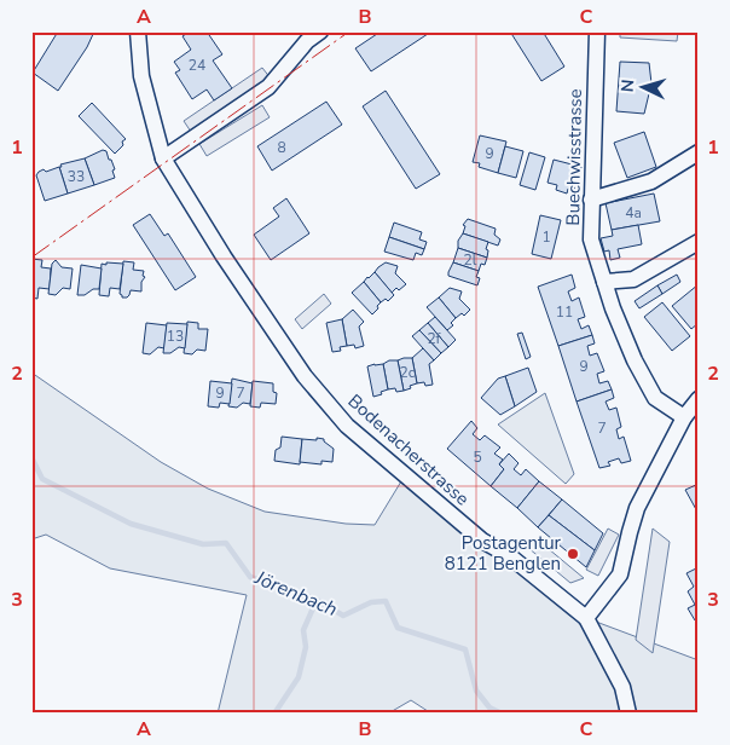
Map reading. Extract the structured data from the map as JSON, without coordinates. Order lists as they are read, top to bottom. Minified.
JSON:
{"streets":{"street":["Buechwisstrasse","Bodenacherstrasse"]},"water":["Jörenbach"],"places":["Postagentur 8121 Benglen"],"house_numbers":["24","8","9","33","4a","1","2l","11","13","2f","9","2c","9","7","7","5"],"north":"left","grid":{"columns":["A","B","C"],"rows":["1","2","3"]}}
